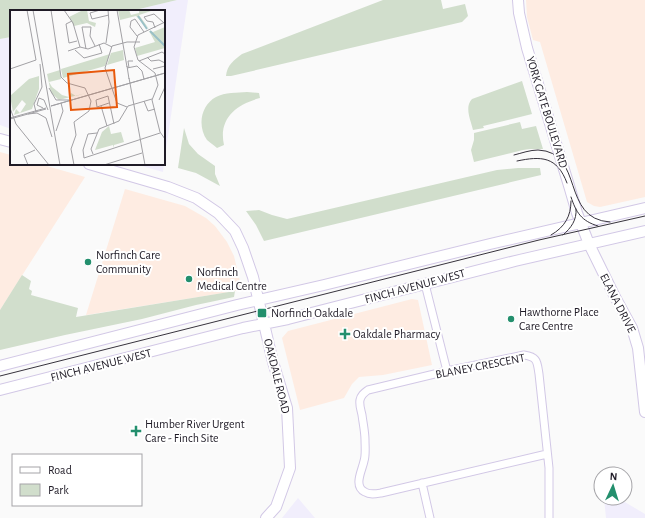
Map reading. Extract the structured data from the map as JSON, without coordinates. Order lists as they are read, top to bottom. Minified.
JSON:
{"streets":{"main road":["YORK GATE BOULEVARD","FINCH AVENUE WEST","ELANA DRIVE","OAKDALE ROAD"],"street":["BLANEY CRESCENT"]},"crossings":[["YORK GATE BOULEVARD","FINCH AVENUE WEST"],["YORK GATE BOULEVARD","ELANA DRIVE"],["FINCH AVENUE WEST","ELANA DRIVE"],["FINCH AVENUE WEST","OAKDALE ROAD"]],"places":{"other":["Norfinch Care Community","Norfinch Medical Centre","Hawthorne Place Care Centre"],"transit":["Norfinch Oakdale"],"health":["Oakdale Pharmacy","Humber River Urgent Care - Finch Site"]},"legend":["Road","Park"],"north":"top"}
